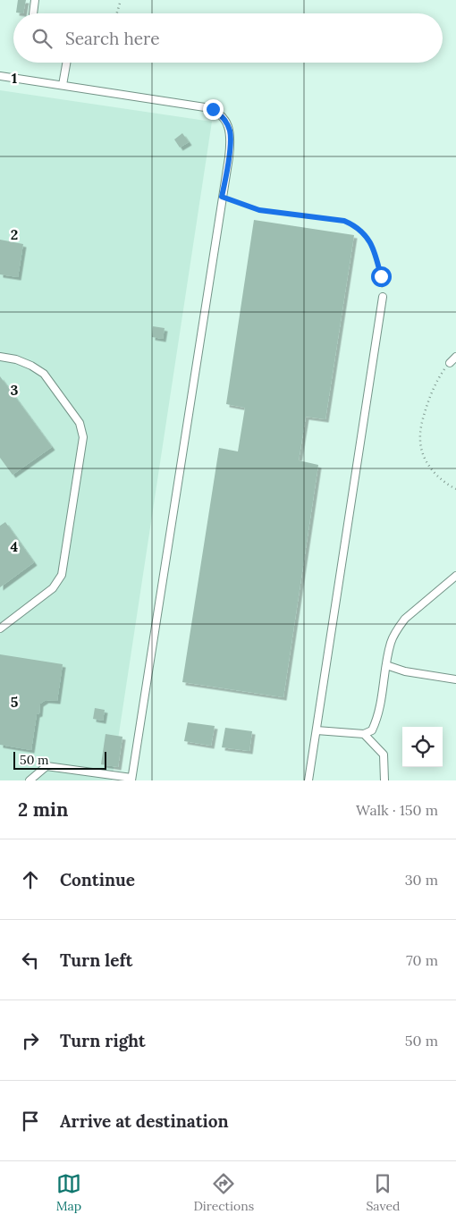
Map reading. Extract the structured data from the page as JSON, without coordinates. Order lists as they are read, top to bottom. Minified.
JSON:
{"scale_bar":"50 m","page":{"search":"Search here","scale":"50 m","heading":["2 min","Walk · 150 m"],"list":[["Continue","30 m"],["Turn left","70 m"],["Turn right","50 m"],"Arrive at destination"],"nav":["Map","Directions","Saved"]},"grid":{"rows":["1","2","3","4","5"]}}
